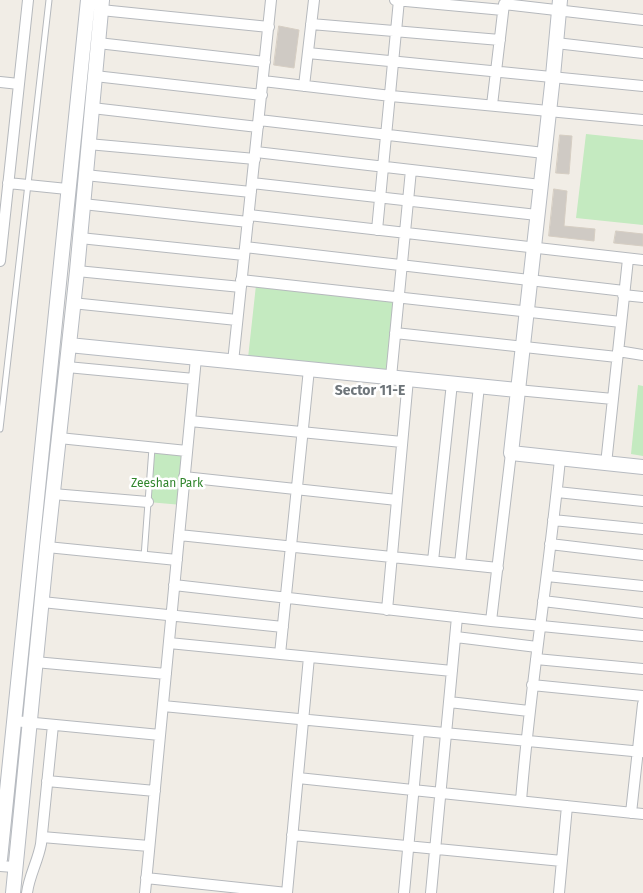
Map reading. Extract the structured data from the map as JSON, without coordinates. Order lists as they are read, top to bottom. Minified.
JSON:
{"districts":["Sector 11-E"],"parks":["Zeeshan Park"]}
